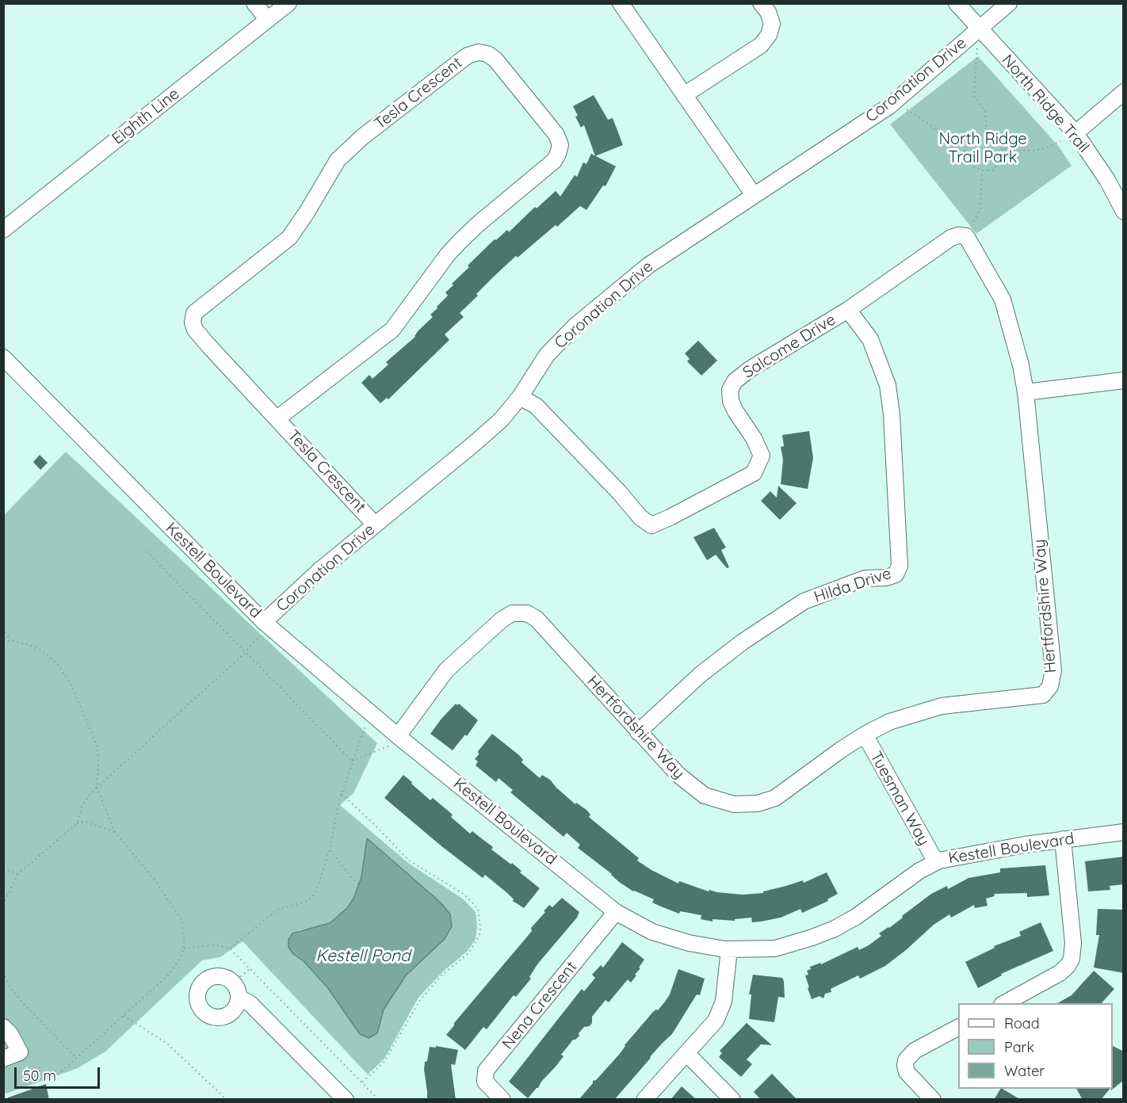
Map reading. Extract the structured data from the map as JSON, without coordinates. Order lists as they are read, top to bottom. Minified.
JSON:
{"streets":{"street":["Coronation Drive","Tesla Crescent","North Ridge Trail","Eighth Line","Salcome Drive","Kestell Boulevard","Hilda Drive","Hertfordshire Way","Tuesman Way","Nena Crescent"]},"crossings":[["Coronation Drive","Tesla Crescent"],["Coronation Drive","North Ridge Trail"],["Coronation Drive","Salcome Drive"],["Coronation Drive","Kestell Boulevard"],["Salcome Drive","Hilda Drive"],["Salcome Drive","Hertfordshire Way"],["Kestell Boulevard","Hertfordshire Way"],["Kestell Boulevard","Tuesman Way"],["Kestell Boulevard","Nena Crescent"],["Hilda Drive","Hertfordshire Way"],["Hertfordshire Way","Tuesman Way"]],"water":["Kestell Pond"],"parks":["North Ridge Trail Park"],"legend":["Road","Park","Water"],"scale_bar":"50 m"}
